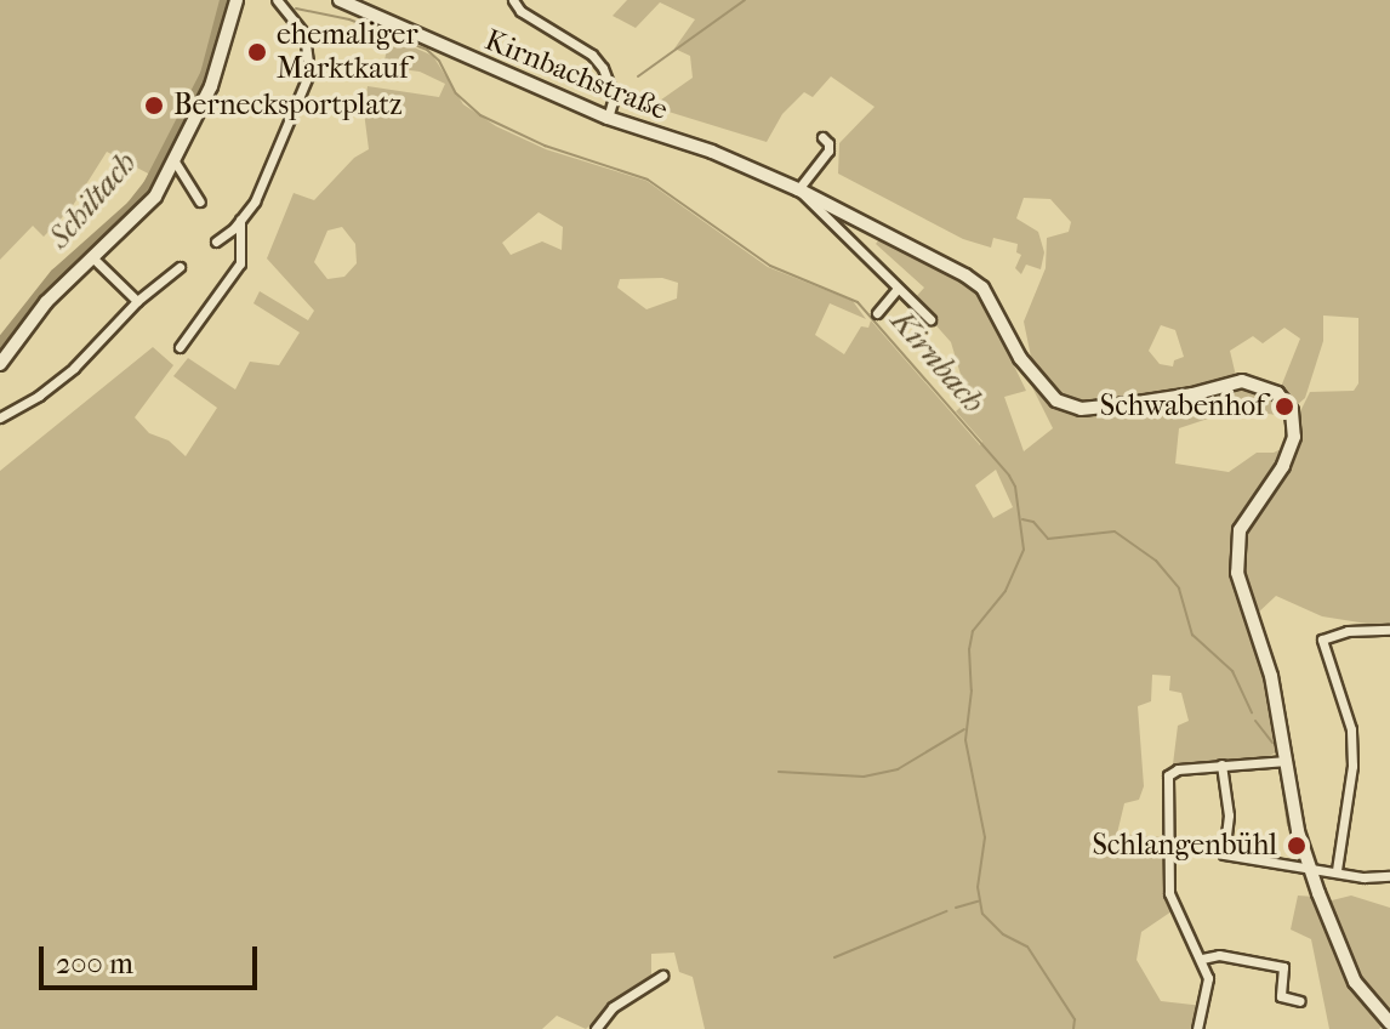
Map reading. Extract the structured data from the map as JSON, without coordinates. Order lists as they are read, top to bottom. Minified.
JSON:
{"streets":{"main road":["Kirnbachstraße"]},"water":["Schiltach","Kirnbach"],"places":["ehemaliger Marktkauf","Bernecksportplatz","Schwabenhof","Schlangenbühl"],"scale_bar":"200 m"}
